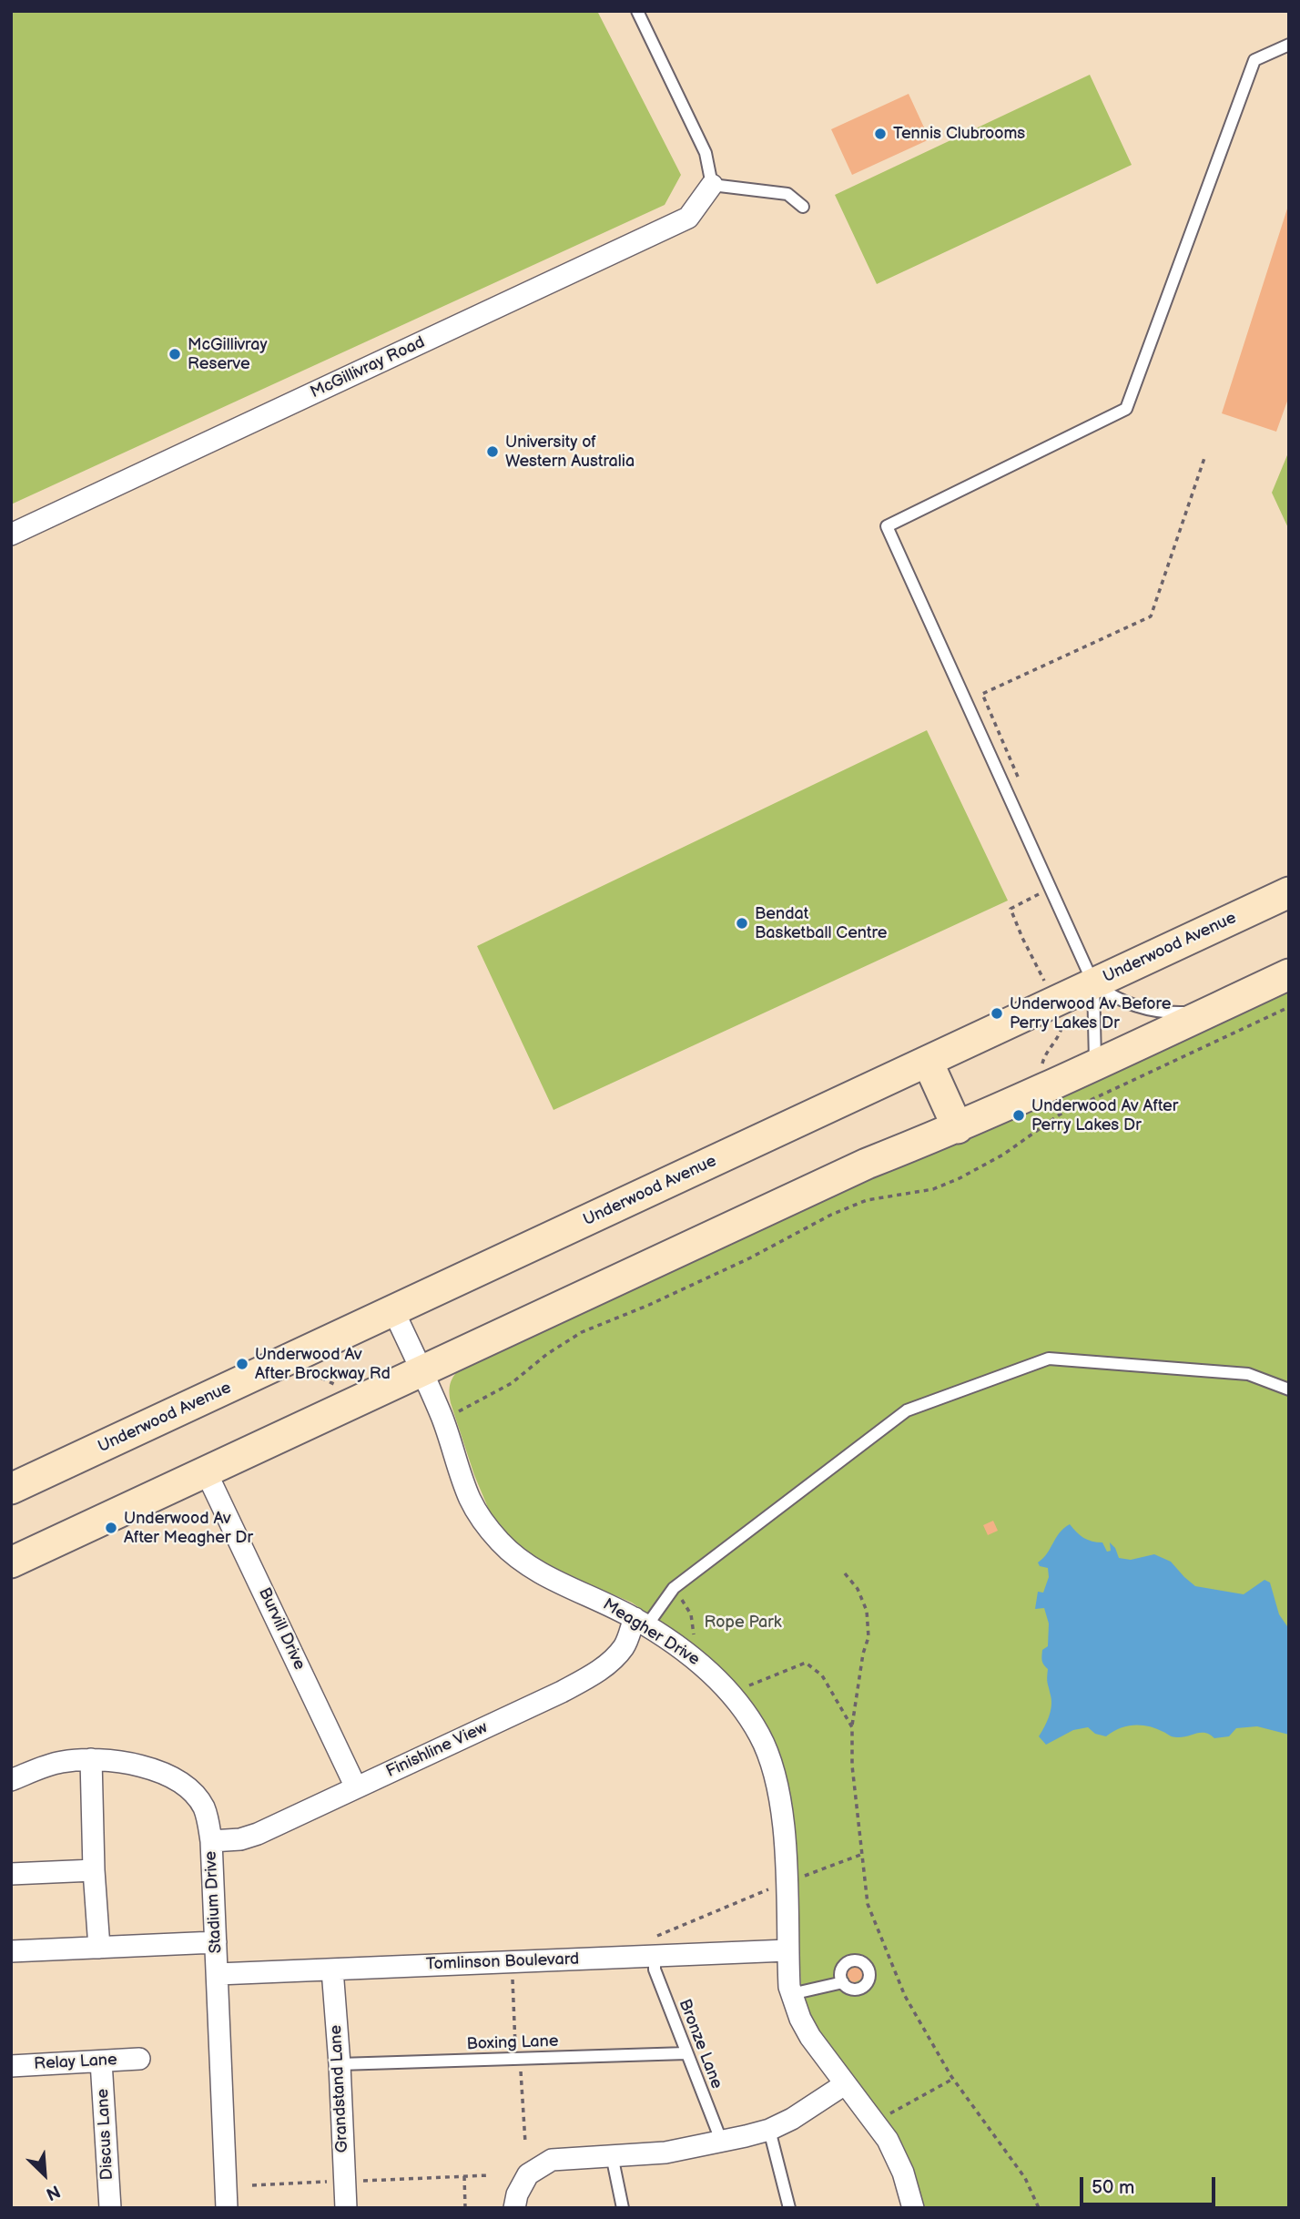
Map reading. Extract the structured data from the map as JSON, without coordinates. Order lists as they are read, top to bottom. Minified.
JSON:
{"streets":{"main road":["Underwood Avenue"],"street":["McGillivray Road","Burvill Drive","Meagher Drive","Finishline View","Stadium Drive","Tomlinson Boulevard","Relay Lane","Grandstand Lane","Discus Lane"],"lane":["Boxing Lane","Bronze Lane"]},"crossings":[["Underwood Avenue","Meagher Drive"],["Burvill Drive","Finishline View"],["Meagher Drive","Finishline View"],["Meagher Drive","Tomlinson Boulevard"],["Finishline View","Stadium Drive"],["Stadium Drive","Tomlinson Boulevard"],["Tomlinson Boulevard","Bronze Lane"],["Tomlinson Boulevard","Grandstand Lane"],["Boxing Lane","Bronze Lane"],["Boxing Lane","Grandstand Lane"],["Relay Lane","Discus Lane"]],"parks":["Rope Park"],"places":["Tennis Clubrooms","McGillivray Reserve","University of Western Australia","Bendat Basketball Centre","Underwood Av Before Perry Lakes Dr","Underwood Av After Perry Lakes Dr","Underwood Av After Brockway Rd","Underwood Av After Meagher Dr"],"scale_bar":"50 m","north":"bottom right"}
